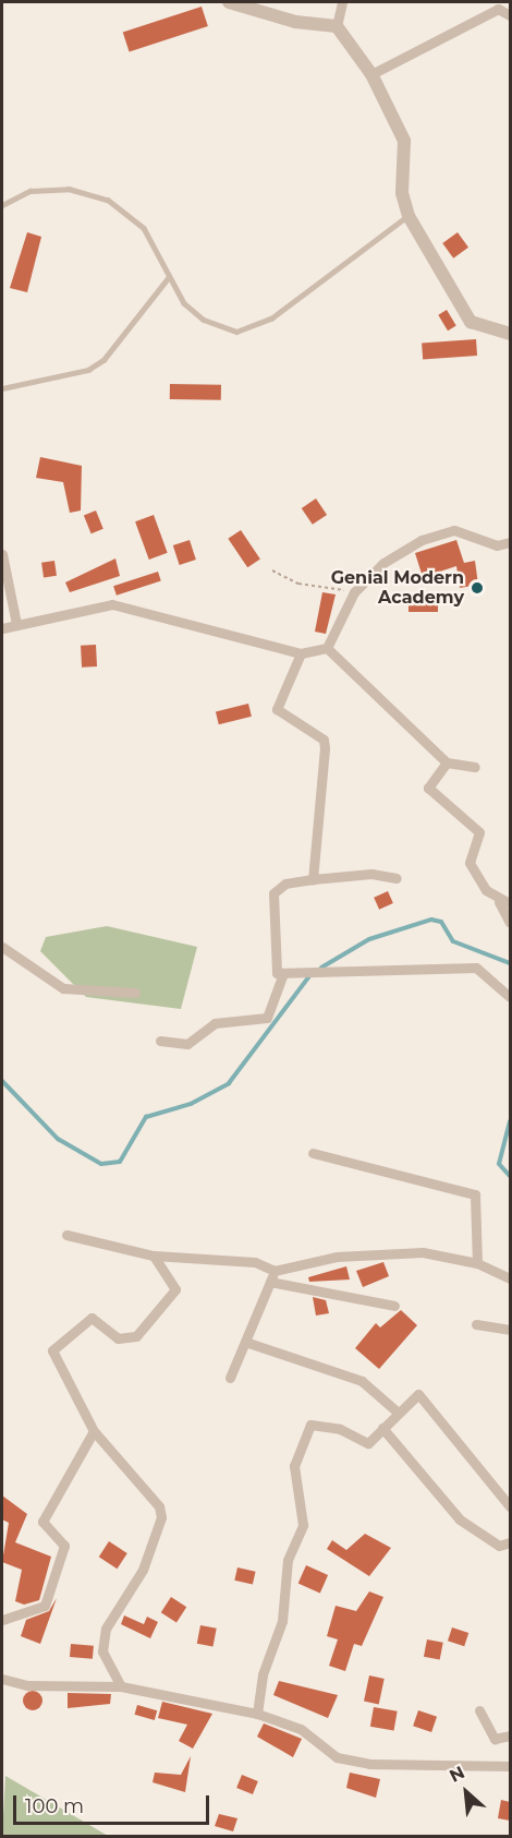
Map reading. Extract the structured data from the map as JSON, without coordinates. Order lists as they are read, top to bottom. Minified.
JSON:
{"places":["Genial Modern Academy"],"scale_bar":"100 m","north":"top left"}
